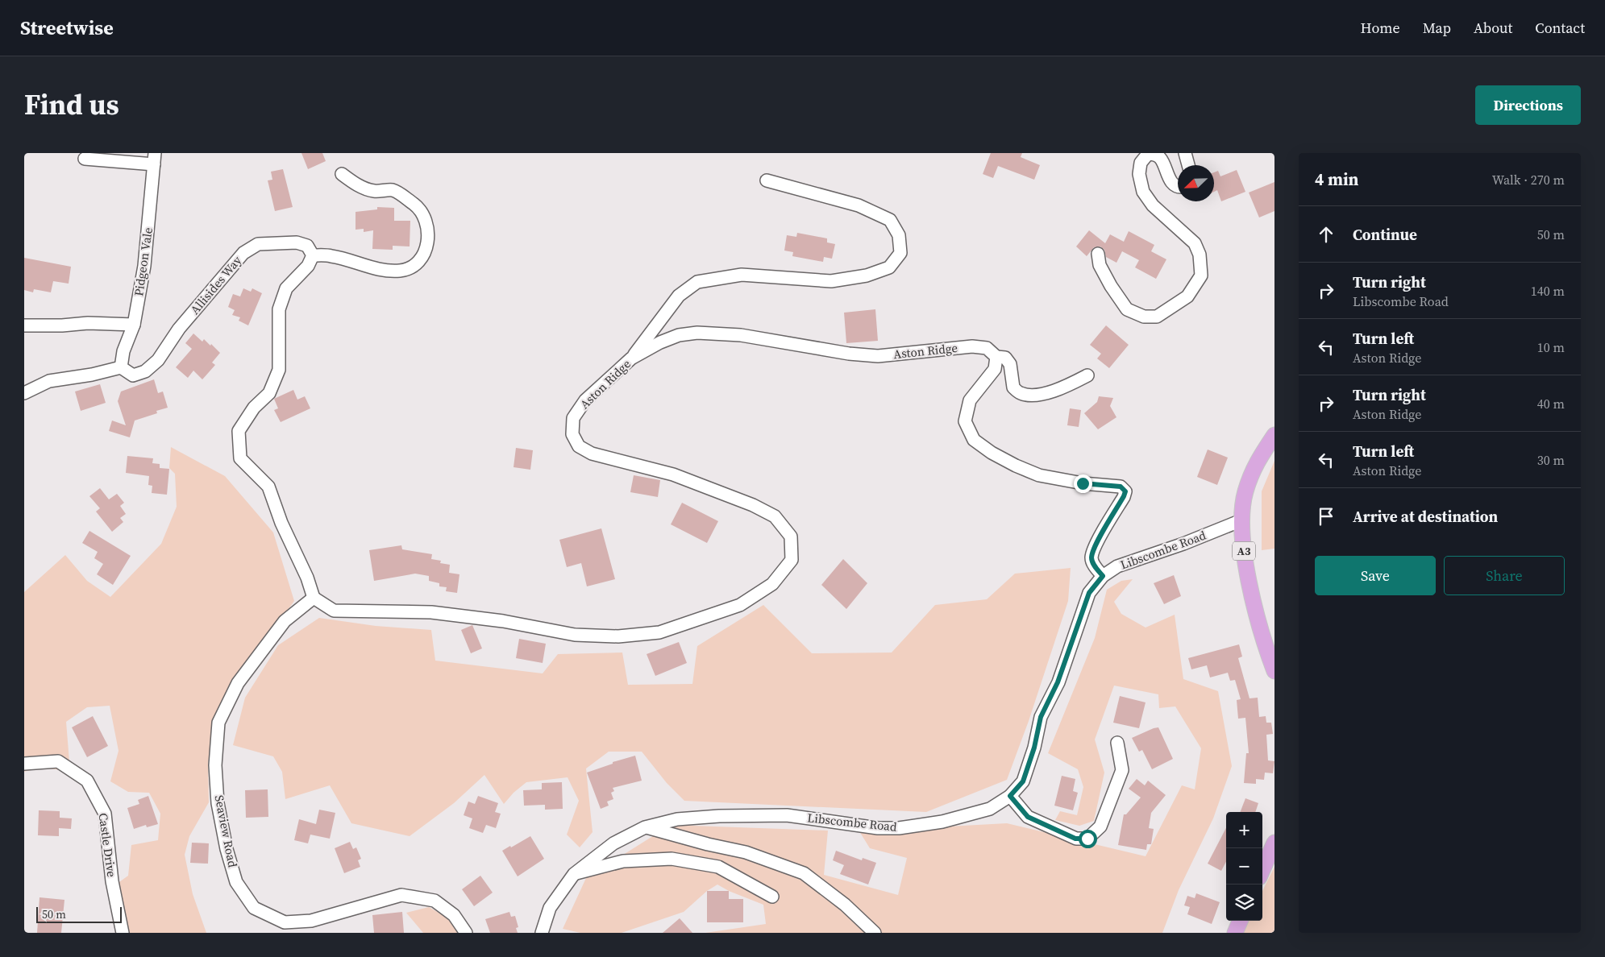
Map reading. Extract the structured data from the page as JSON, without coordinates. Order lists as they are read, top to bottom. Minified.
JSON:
{"streets":{"main road":["A3"],"street":["Pidgeon Vale","Allisides Way","Aston Ridge","Libscombe Road","Seaview Road","Castle Drive"]},"crossings":[["Pidgeon Vale","Allisides Way"],["Aston Ridge","Seaview Road"],["Libscombe Road","A3"]],"scale_bar":"50 m","north":"bottom left","page":{"header":"Streetwise","nav":["Home","Map","About","Contact"],"title":"Find us","buttons":["Directions",["Save","Share"]],"heading":["4 min","Walk · 270 m"],"list":[["Continue","50 m"],["Turn right","Libscombe Road","140 m"],["Turn left","Aston Ridge","10 m"],["Turn right","Aston Ridge","40 m"],["Turn left","Aston Ridge","30 m"],"Arrive at destination"],"map_buttons":["+","−"],"scale":"50 m"}}
